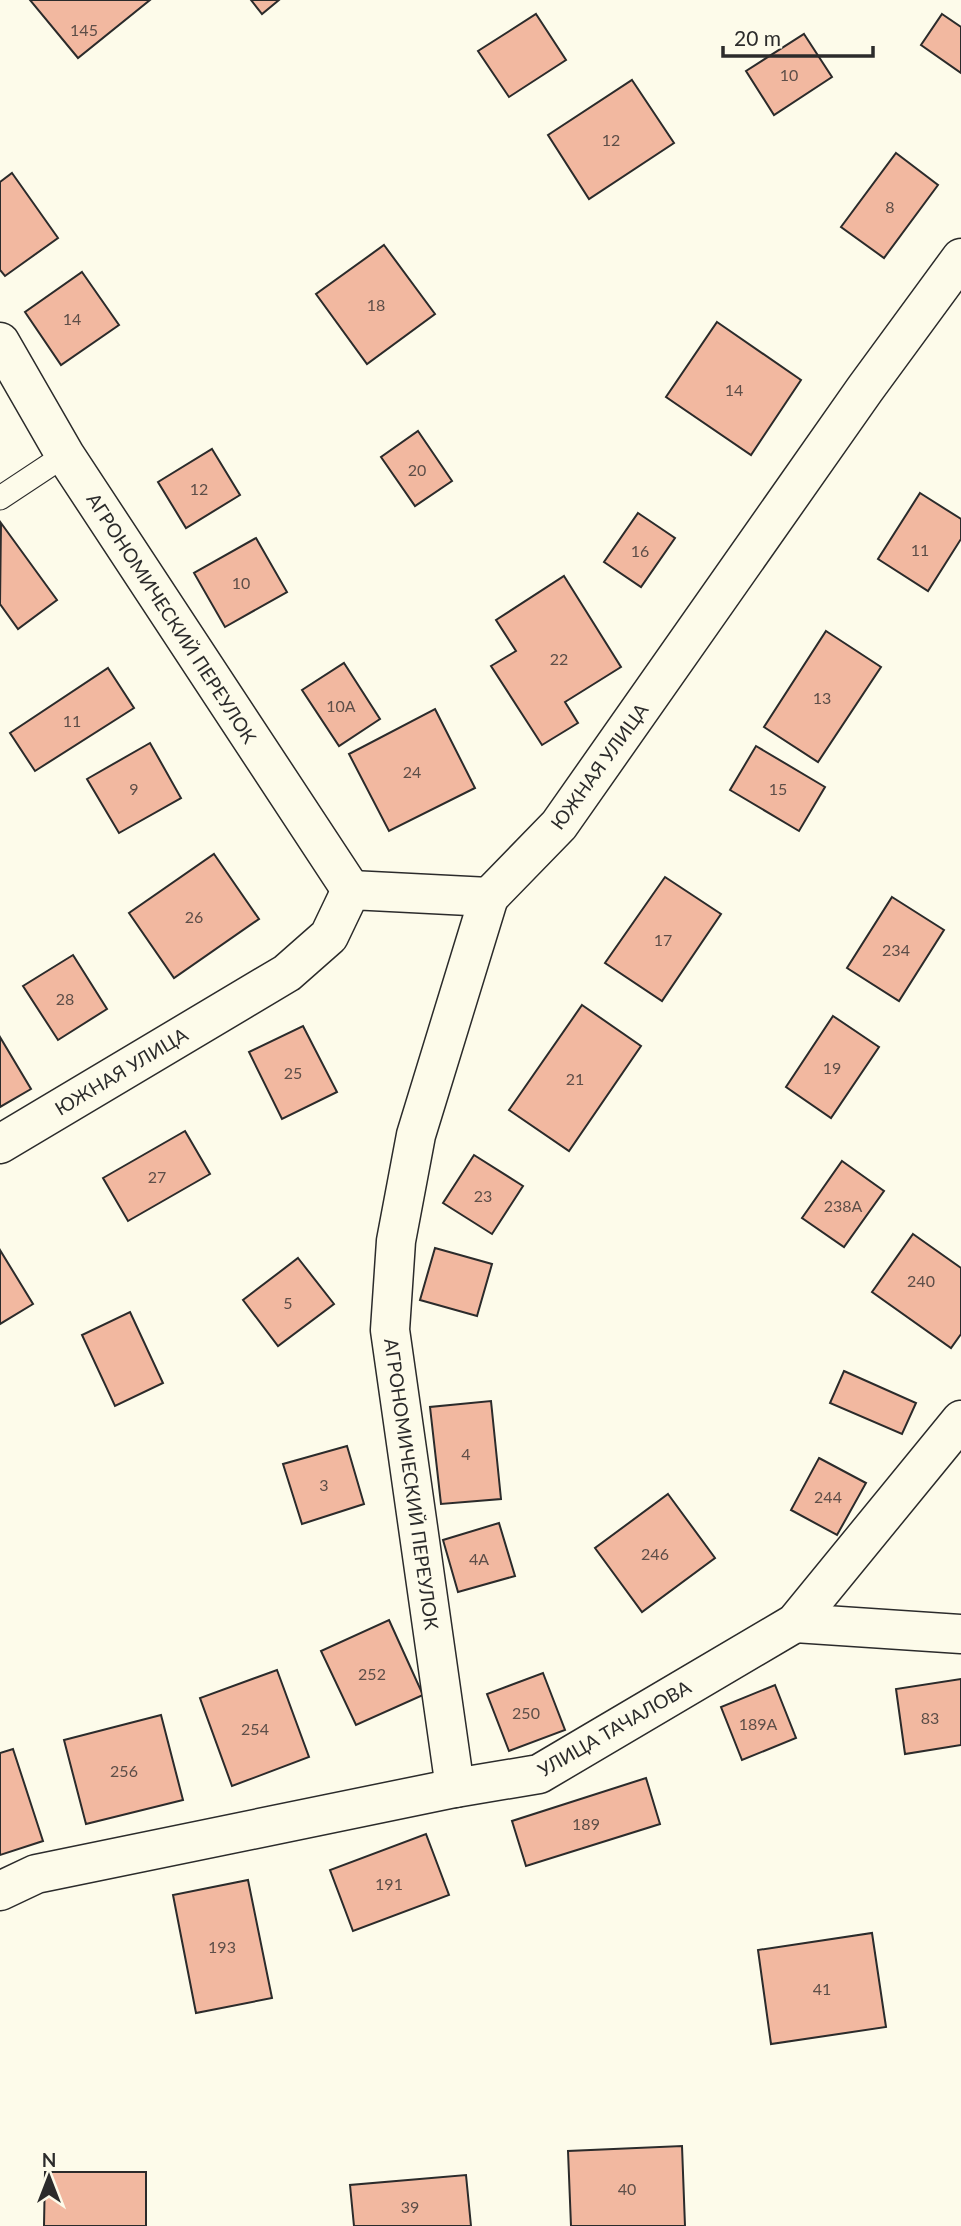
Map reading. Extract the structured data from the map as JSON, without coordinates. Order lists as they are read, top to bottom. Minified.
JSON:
{"streets":{"street":["АГРОНОМИЧЕСКИЙ ПЕРЕУЛОК","ЮЖНАЯ УЛИЦА","УЛИЦА ТАЧАЛОВА"]},"crossings":[["АГРОНОМИЧЕСКИЙ ПЕРЕУЛОК","ЮЖНАЯ УЛИЦА"],["АГРОНОМИЧЕСКИЙ ПЕРЕУЛОК","УЛИЦА ТАЧАЛОВА"]],"house_numbers":["145","10","12","8","18","14","14","20","12","11","16","10","22","13","10А","11","24","9","15","26","17","234","28","19","25","21","27","23","238А","240","5","4","3","244","246","4А","252","250","83","189А","254","256","189","191","193","41","40","39"],"scale_bar":"20 m","north":"top"}
